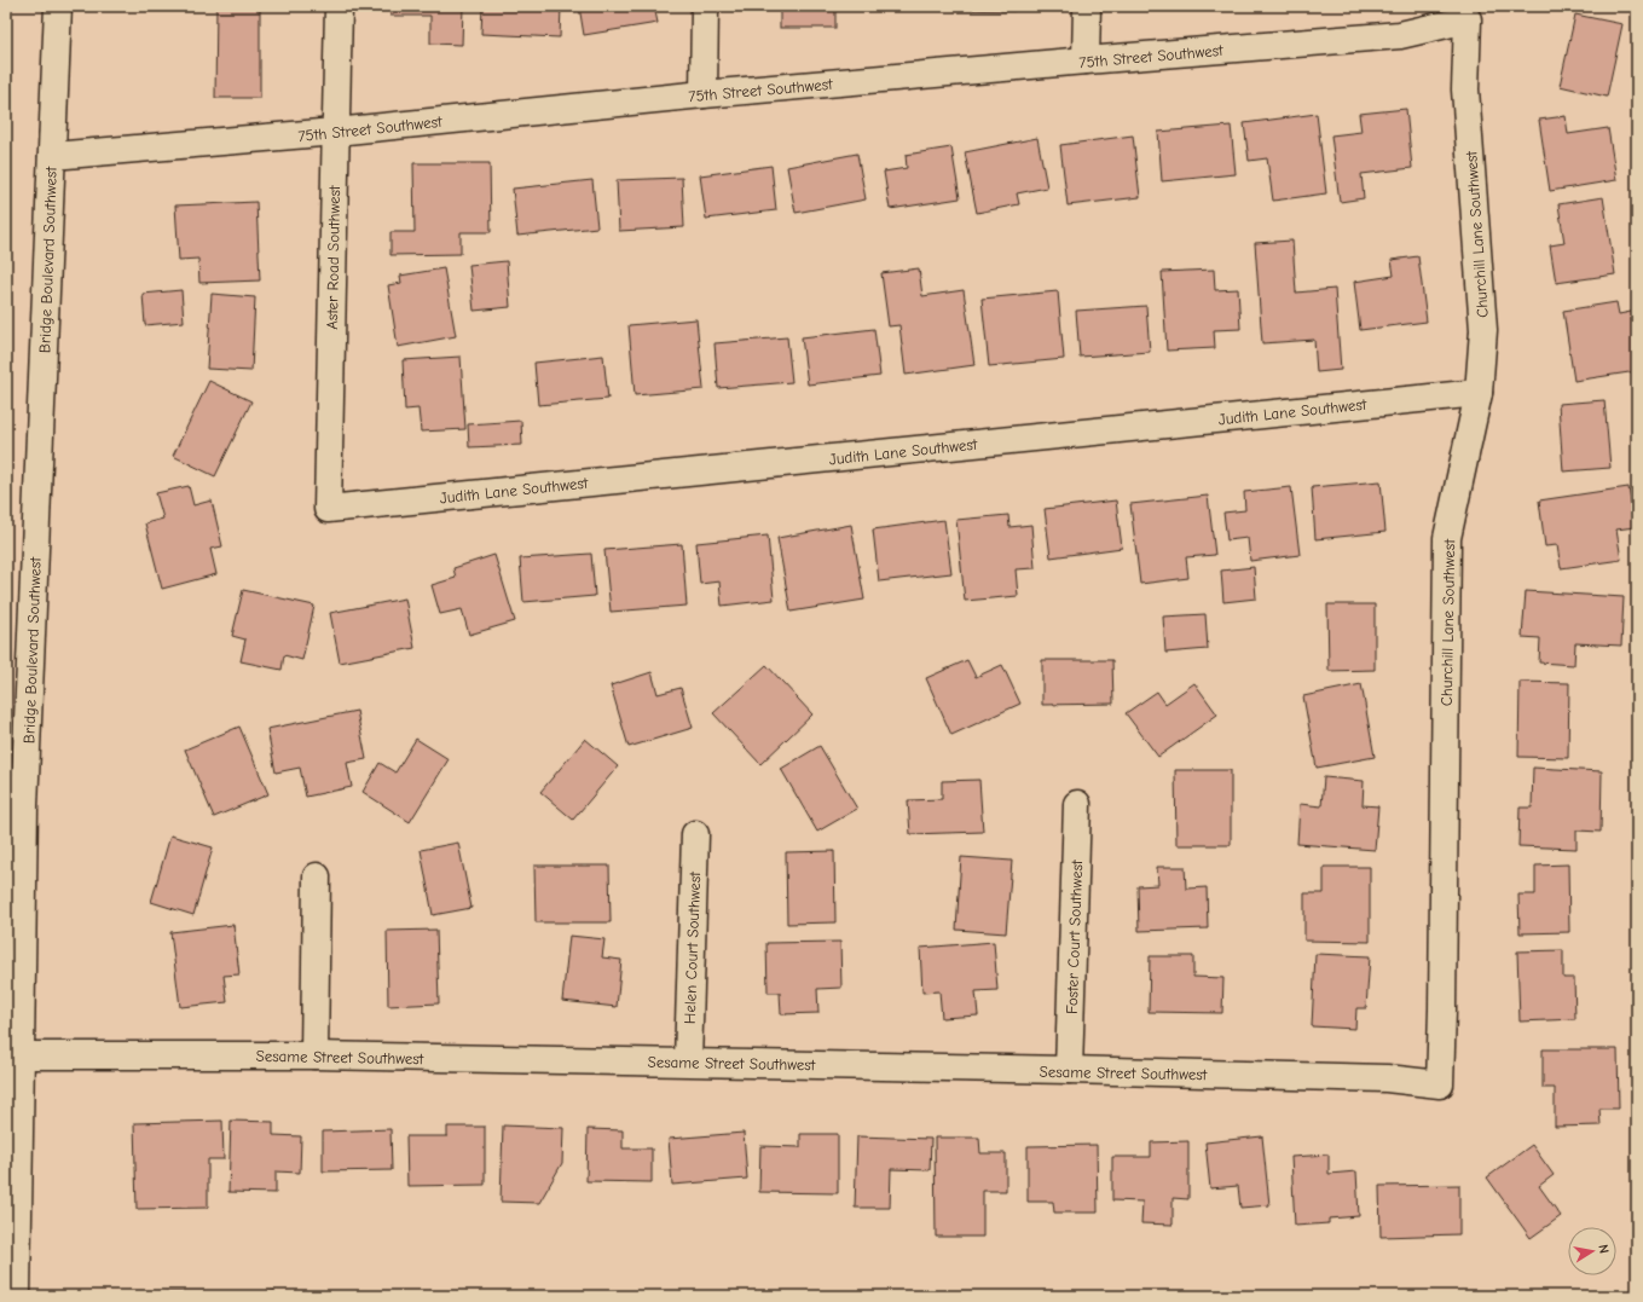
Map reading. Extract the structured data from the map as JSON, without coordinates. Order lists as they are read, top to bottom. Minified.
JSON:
{"streets":{"street":["75th Street Southwest","Churchill Lane Southwest","Aster Road Southwest","Bridge Boulevard Southwest","Judith Lane Southwest","Foster Court Southwest","Helen Court Southwest","Sesame Street Southwest"]},"crossings":[["75th Street Southwest","Churchill Lane Southwest"],["75th Street Southwest","Aster Road Southwest"],["75th Street Southwest","Bridge Boulevard Southwest"],["Churchill Lane Southwest","Judith Lane Southwest"],["Churchill Lane Southwest","Sesame Street Southwest"],["Aster Road Southwest","Judith Lane Southwest"],["Bridge Boulevard Southwest","Sesame Street Southwest"],["Foster Court Southwest","Sesame Street Southwest"],["Helen Court Southwest","Sesame Street Southwest"]],"north":"right"}
